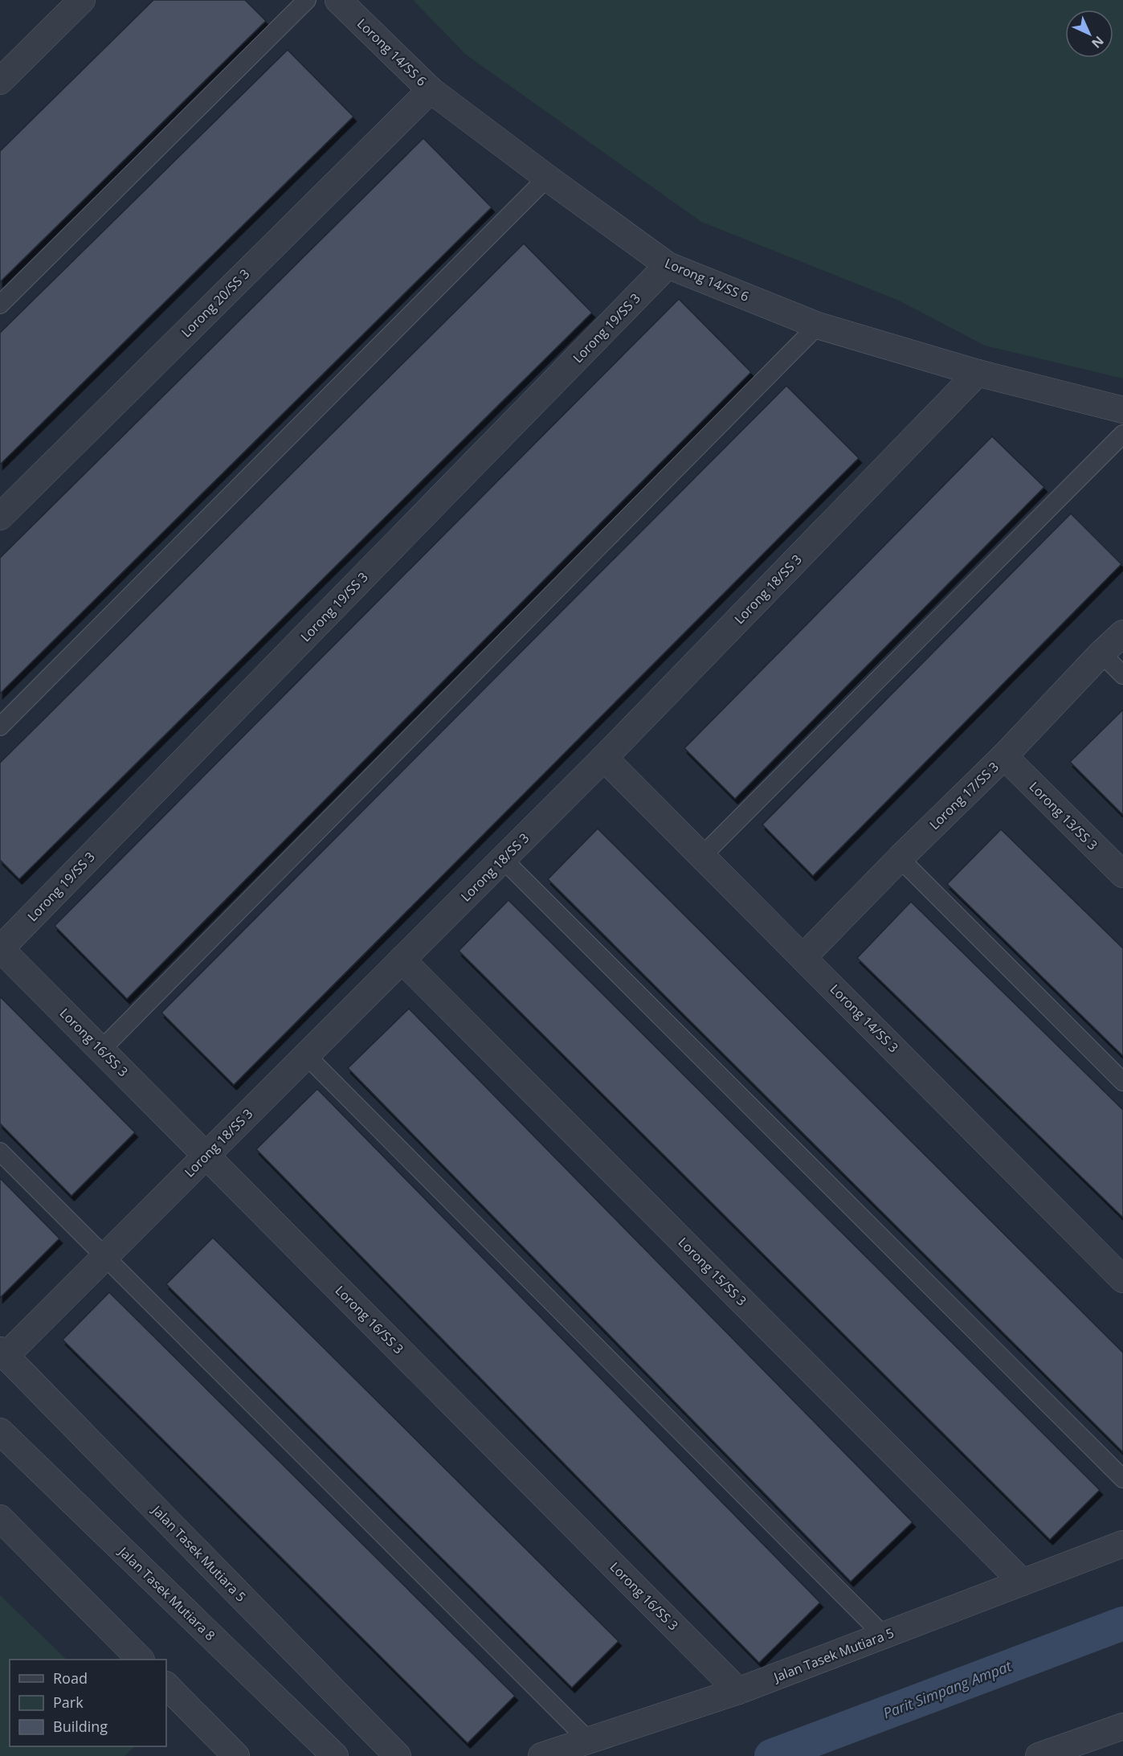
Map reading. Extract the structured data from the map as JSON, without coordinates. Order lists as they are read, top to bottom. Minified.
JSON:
{"streets":{"street":["Lorong 14/SS 6","Lorong 20/SS 3","Lorong 19/SS 3","Lorong 18/SS 3","Lorong 17/SS 3","Lorong 13/SS 3","Lorong 14/SS 3","Lorong 16/SS 3","Lorong 15/SS 3","Jalan Tasek Mutiara 5","Jalan Tasek Mutiara 8"]},"crossings":[["Lorong 14/SS 6","Lorong 20/SS 3"],["Lorong 14/SS 6","Lorong 19/SS 3"],["Lorong 14/SS 6","Lorong 18/SS 3"],["Lorong 19/SS 3","Lorong 16/SS 3"],["Lorong 18/SS 3","Lorong 14/SS 3"],["Lorong 18/SS 3","Lorong 16/SS 3"],["Lorong 18/SS 3","Lorong 15/SS 3"],["Lorong 18/SS 3","Jalan Tasek Mutiara 5"],["Lorong 17/SS 3","Lorong 13/SS 3"],["Lorong 17/SS 3","Lorong 14/SS 3"],["Lorong 16/SS 3","Jalan Tasek Mutiara 5"],["Lorong 15/SS 3","Jalan Tasek Mutiara 5"]],"water":["Parit Simpang Ampat"],"legend":["Road","Park","Building"],"north":"bottom right"}
